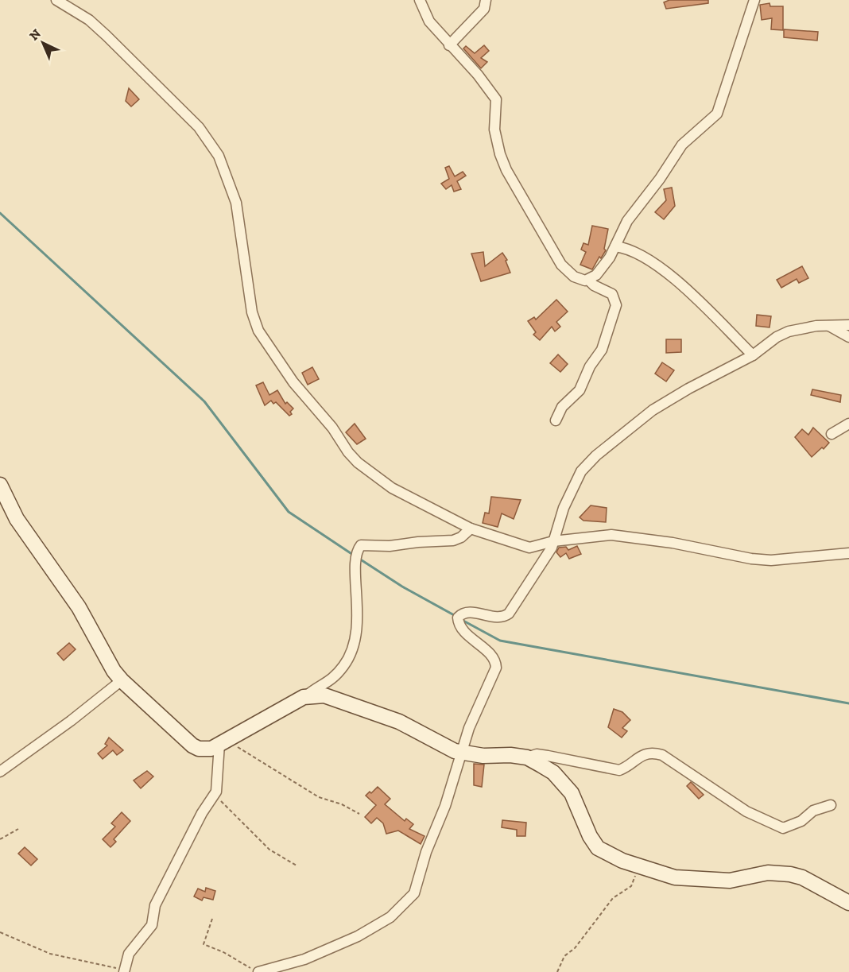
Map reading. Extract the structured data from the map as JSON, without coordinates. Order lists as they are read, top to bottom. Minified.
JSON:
{"north":"top left"}
